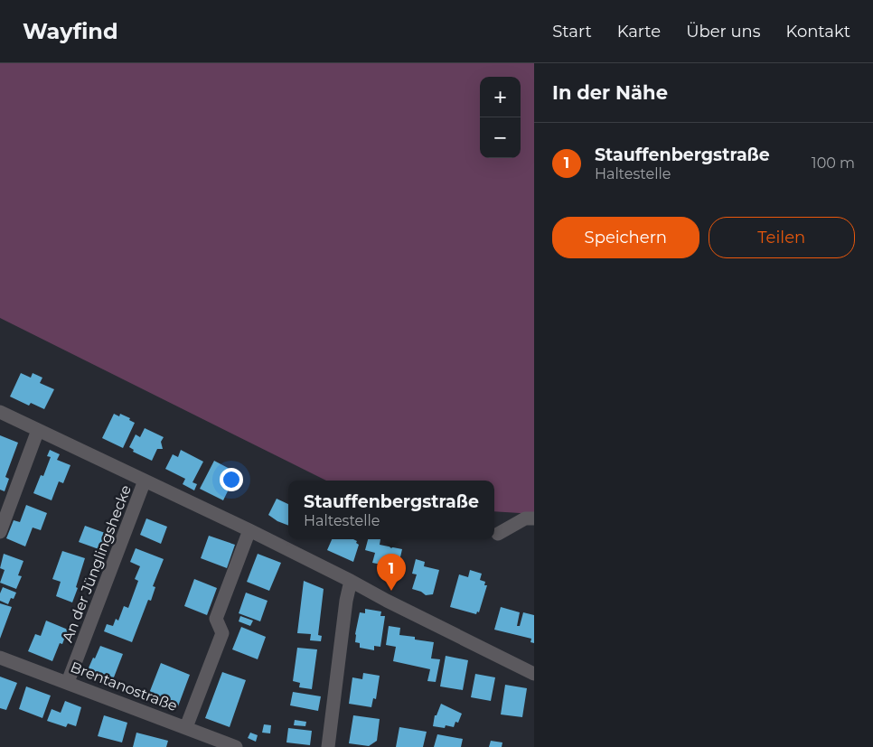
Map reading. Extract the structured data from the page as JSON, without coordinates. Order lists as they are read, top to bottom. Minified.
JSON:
{"streets":{"street":["An der Jünglingshecke","Brentanostraße"]},"crossings":[["An der Jünglingshecke","Brentanostraße"]],"page":{"header":"Wayfind","nav":["Start","Karte","Über uns","Kontakt"],"heading":"In der Nähe","map_buttons":["+","−"],"list":[{"mark":"1","name":"Stauffenbergstraße","note":"Haltestelle","value":"100 m"}],"buttons":["Speichern","Teilen"],"popup":["Stauffenbergstraße","Haltestelle"],"pins":"1"}}
